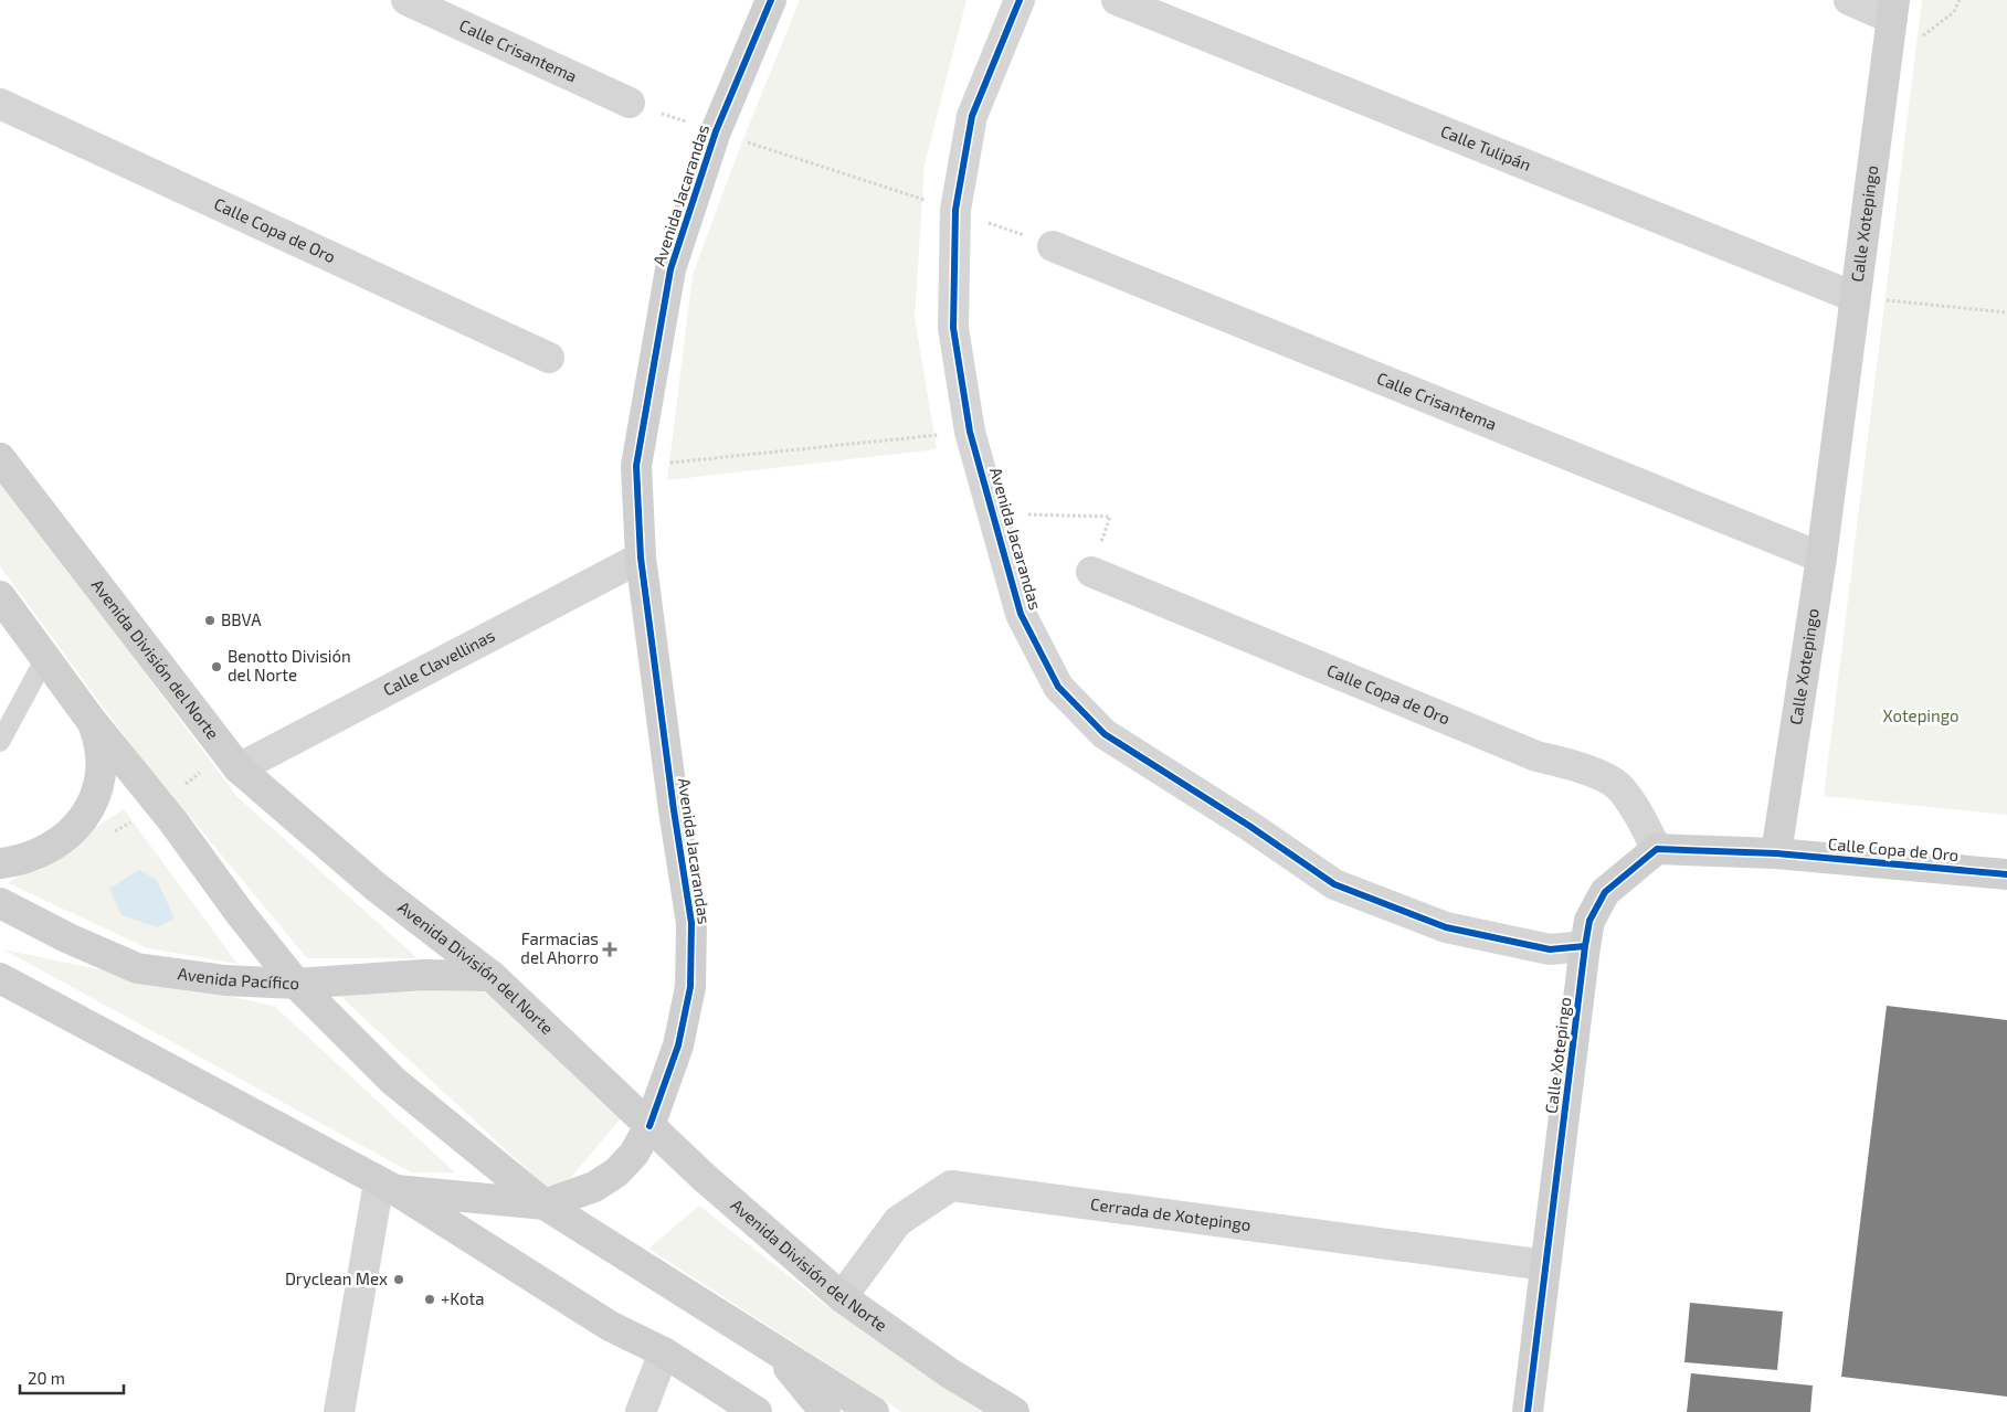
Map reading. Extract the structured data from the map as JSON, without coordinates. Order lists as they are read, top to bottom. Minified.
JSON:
{"streets":{"street":["Calle Crisantema","Calle Tulipán","Avenida Jacarandas","Calle Xotepingo","Calle Copa de Oro","Avenida División del Norte","Calle Clavellinas","Avenida Pacífico","Cerrada de Xotepingo"]},"crossings":[["Calle Crisantema","Calle Xotepingo"],["Calle Tulipán","Calle Xotepingo"],["Avenida Jacarandas","Calle Xotepingo"],["Avenida Jacarandas","Avenida División del Norte"],["Avenida Jacarandas","Calle Clavellinas"],["Calle Xotepingo","Calle Copa de Oro"],["Calle Xotepingo","Cerrada de Xotepingo"],["Avenida División del Norte","Calle Clavellinas"],["Avenida División del Norte","Avenida Pacífico"],["Avenida División del Norte","Cerrada de Xotepingo"]],"parks":["Xotepingo"],"places":{"other":["BBVA","Benotto División del Norte","Dryclean Mex","+Kota"],"health":["Farmacias del Ahorro"]},"scale_bar":"20 m"}
